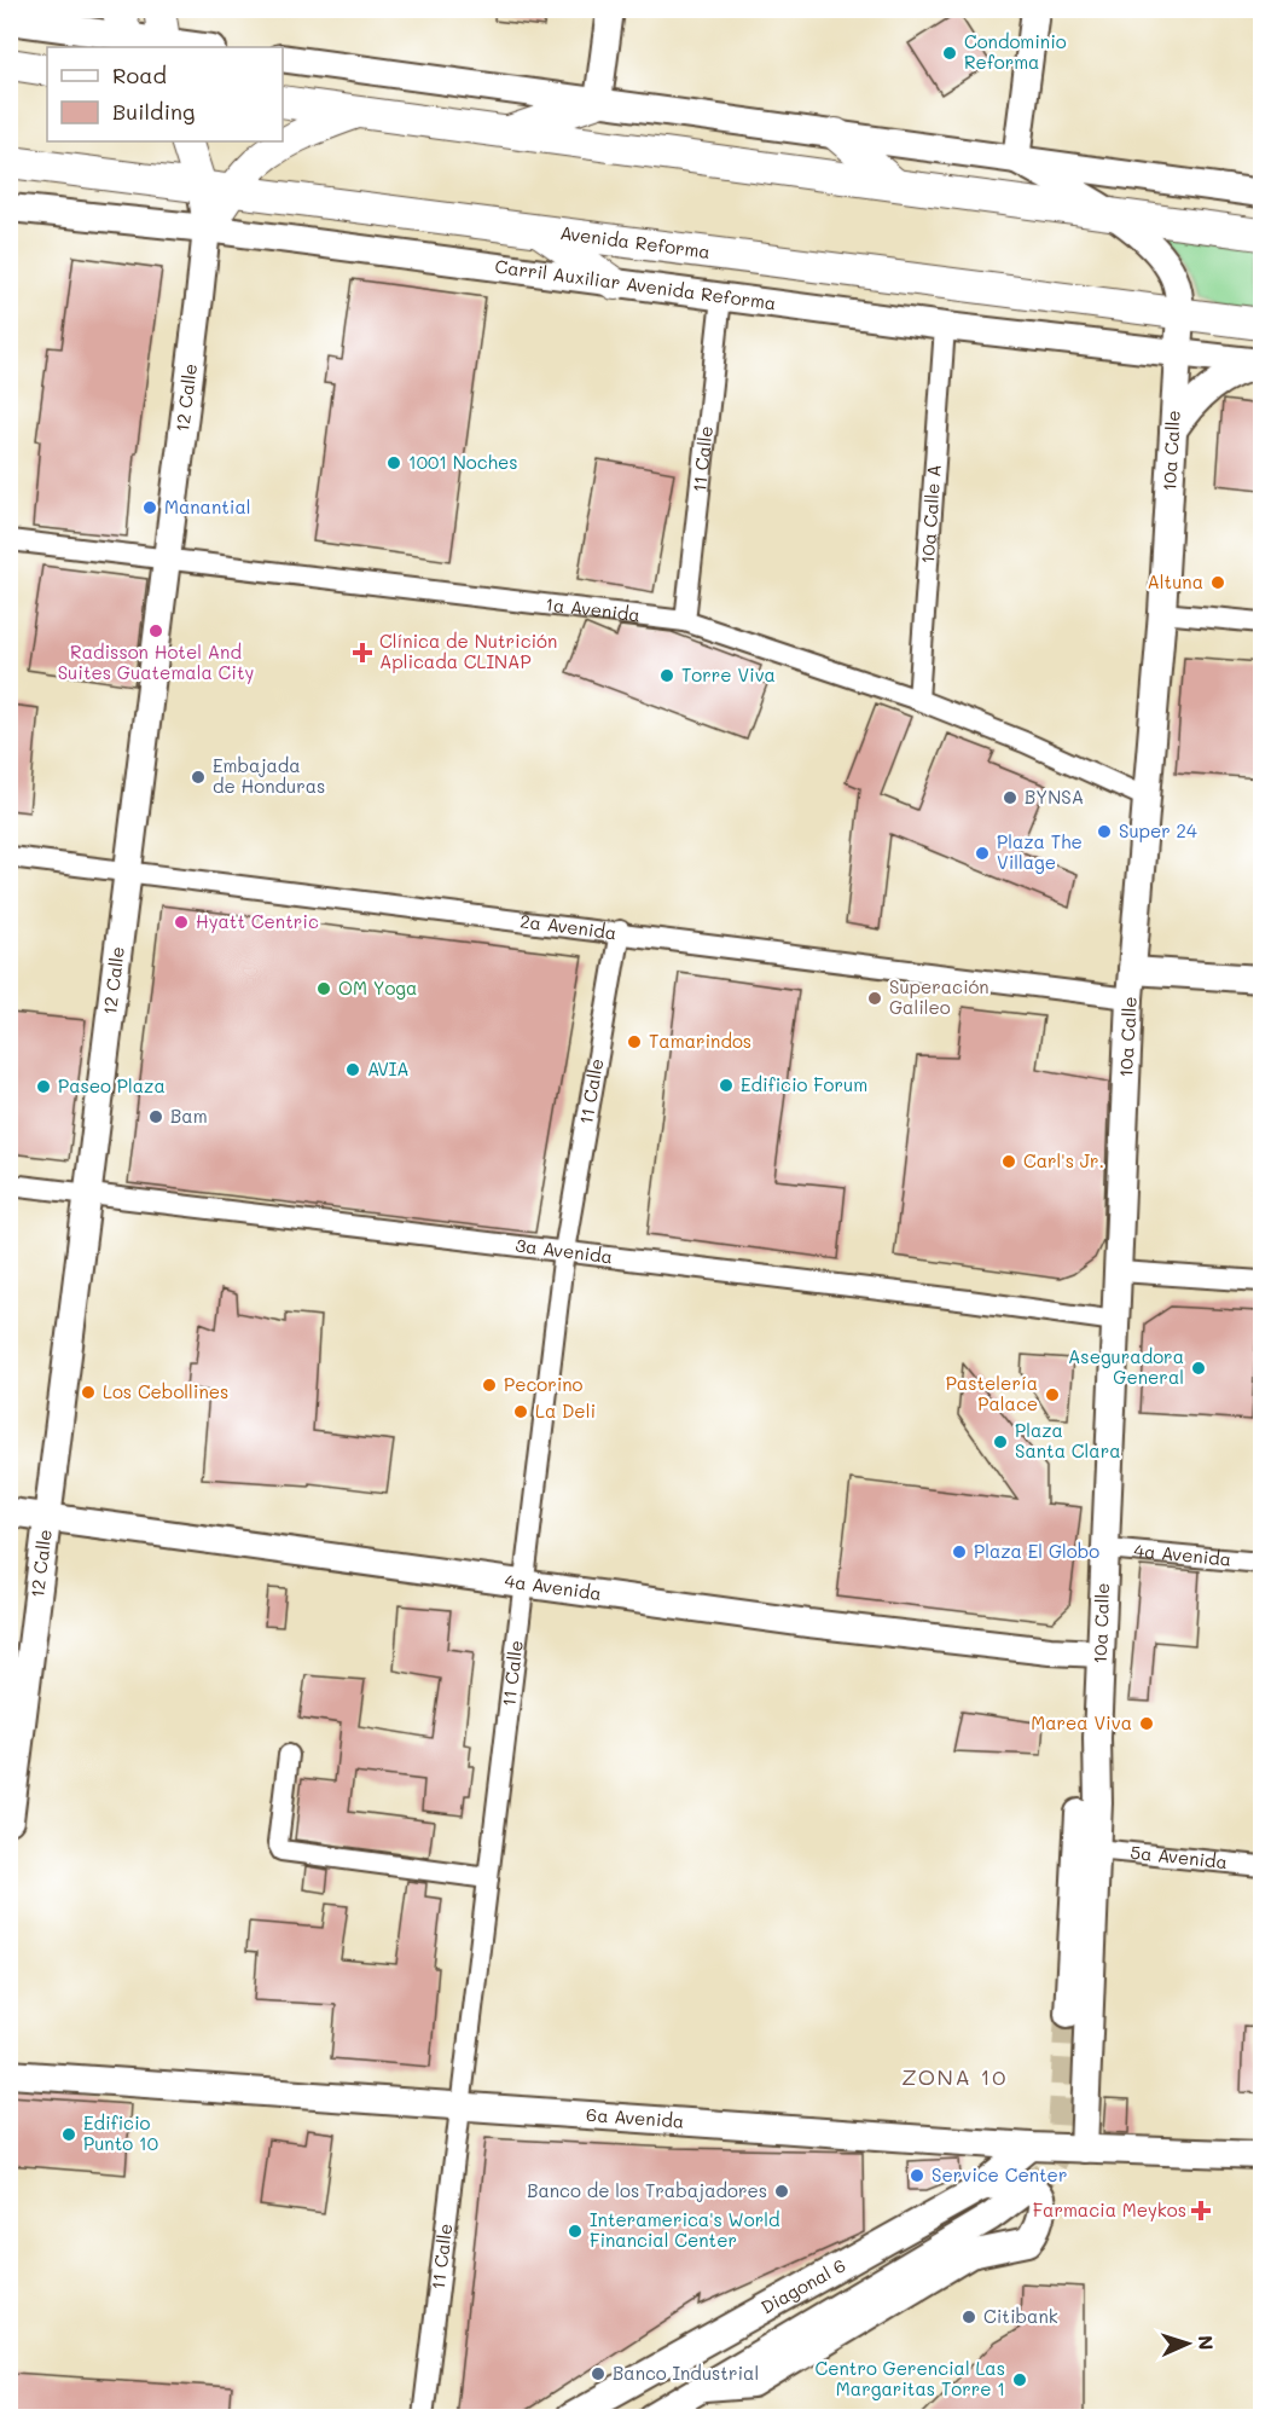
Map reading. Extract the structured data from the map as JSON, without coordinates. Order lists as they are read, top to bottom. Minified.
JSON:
{"streets":{"main road":["Avenida Reforma","Carril Auxiliar Avenida Reforma","12 Calle","10a Calle","2a Avenida","4a Avenida","6a Avenida","Diagonal 6"],"street":["11 Calle","10a Calle A","1a Avenida","3a Avenida","5a Avenida"]},"crossings":[["Avenida Reforma","12 Calle"],["Avenida Reforma","10a Calle"],["Carril Auxiliar Avenida Reforma","12 Calle"],["Carril Auxiliar Avenida Reforma","10a Calle"],["Carril Auxiliar Avenida Reforma","11 Calle"],["Carril Auxiliar Avenida Reforma","10a Calle A"],["12 Calle","1a Avenida"],["12 Calle","2a Avenida"],["12 Calle","3a Avenida"],["12 Calle","4a Avenida"],["10a Calle","1a Avenida"],["10a Calle","2a Avenida"],["10a Calle","3a Avenida"],["10a Calle","4a Avenida"],["10a Calle","5a Avenida"],["10a Calle","6a Avenida"],["11 Calle","1a Avenida"],["11 Calle","2a Avenida"],["11 Calle","3a Avenida"],["11 Calle","4a Avenida"],["11 Calle","6a Avenida"],["10a Calle A","1a Avenida"],["6a Avenida","Diagonal 6"]],"districts":["ZONA 10"],"places":{"other":["Condominio Reforma","1001 Noches","Manantial","Altuna","Radisson Hotel And Suites Guatemala City","Torre Viva","Embajada de Honduras","BYNSA","Super 24","Plaza The Village","Hyatt Centric","OM Yoga","Superación Galileo","Tamarindos","AVIA","Edificio Forum","Paseo Plaza","Bam","Carl's Jr.","Aseguradora General","Pecorino","Los Cebollines","Pastelería Palace","La Deli","Plaza Santa Clara","Plaza El Globo","Marea Viva","Edificio Punto 10","Service Center","Banco de los Trabajadores","Interamerica's World Financial Center","Citibank","Banco Industrial","Centro Gerencial Las Margaritas Torre 1"],"health":["Clínica de Nutrición Aplicada CLINAP","Farmacia Meykos"]},"legend":["Road","Building"],"north":"right"}
